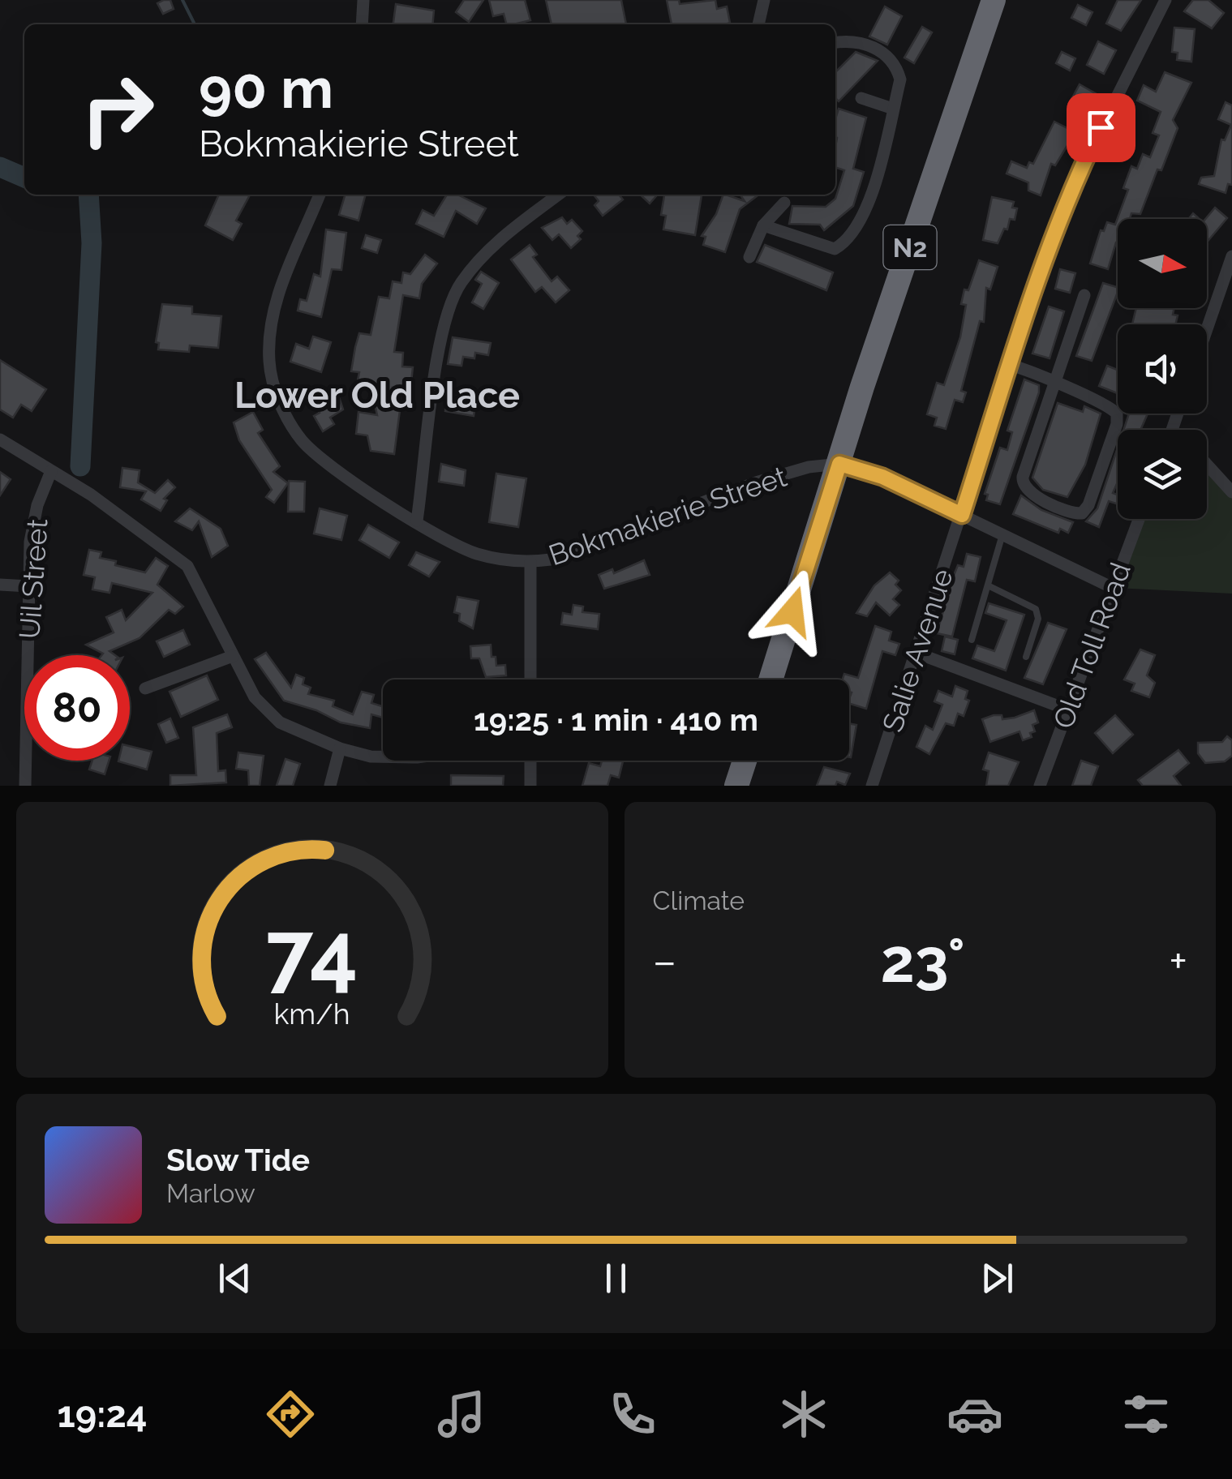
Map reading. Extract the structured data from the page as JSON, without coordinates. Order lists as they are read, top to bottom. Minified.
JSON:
{"streets":{"highway":["N2"],"street":["Bokmakierie Street","Uil Street","Old Toll Road","Salie Avenue"]},"crossings":[["N2","Bokmakierie Street"],["Bokmakierie Street","Old Toll Road"],["Bokmakierie Street","Salie Avenue"]],"districts":["Lower Old Place"],"north":"right","page":{"turn":["90 m","Bokmakierie Street"],"limit":"80","trip":"19:25 · 1 min · 410 m","tile":"Climate","heat":["−","23°","+"],"song":["Slow Tide","Marlow"],"tabs":"19:24","gauge":["74","km/h"]}}
